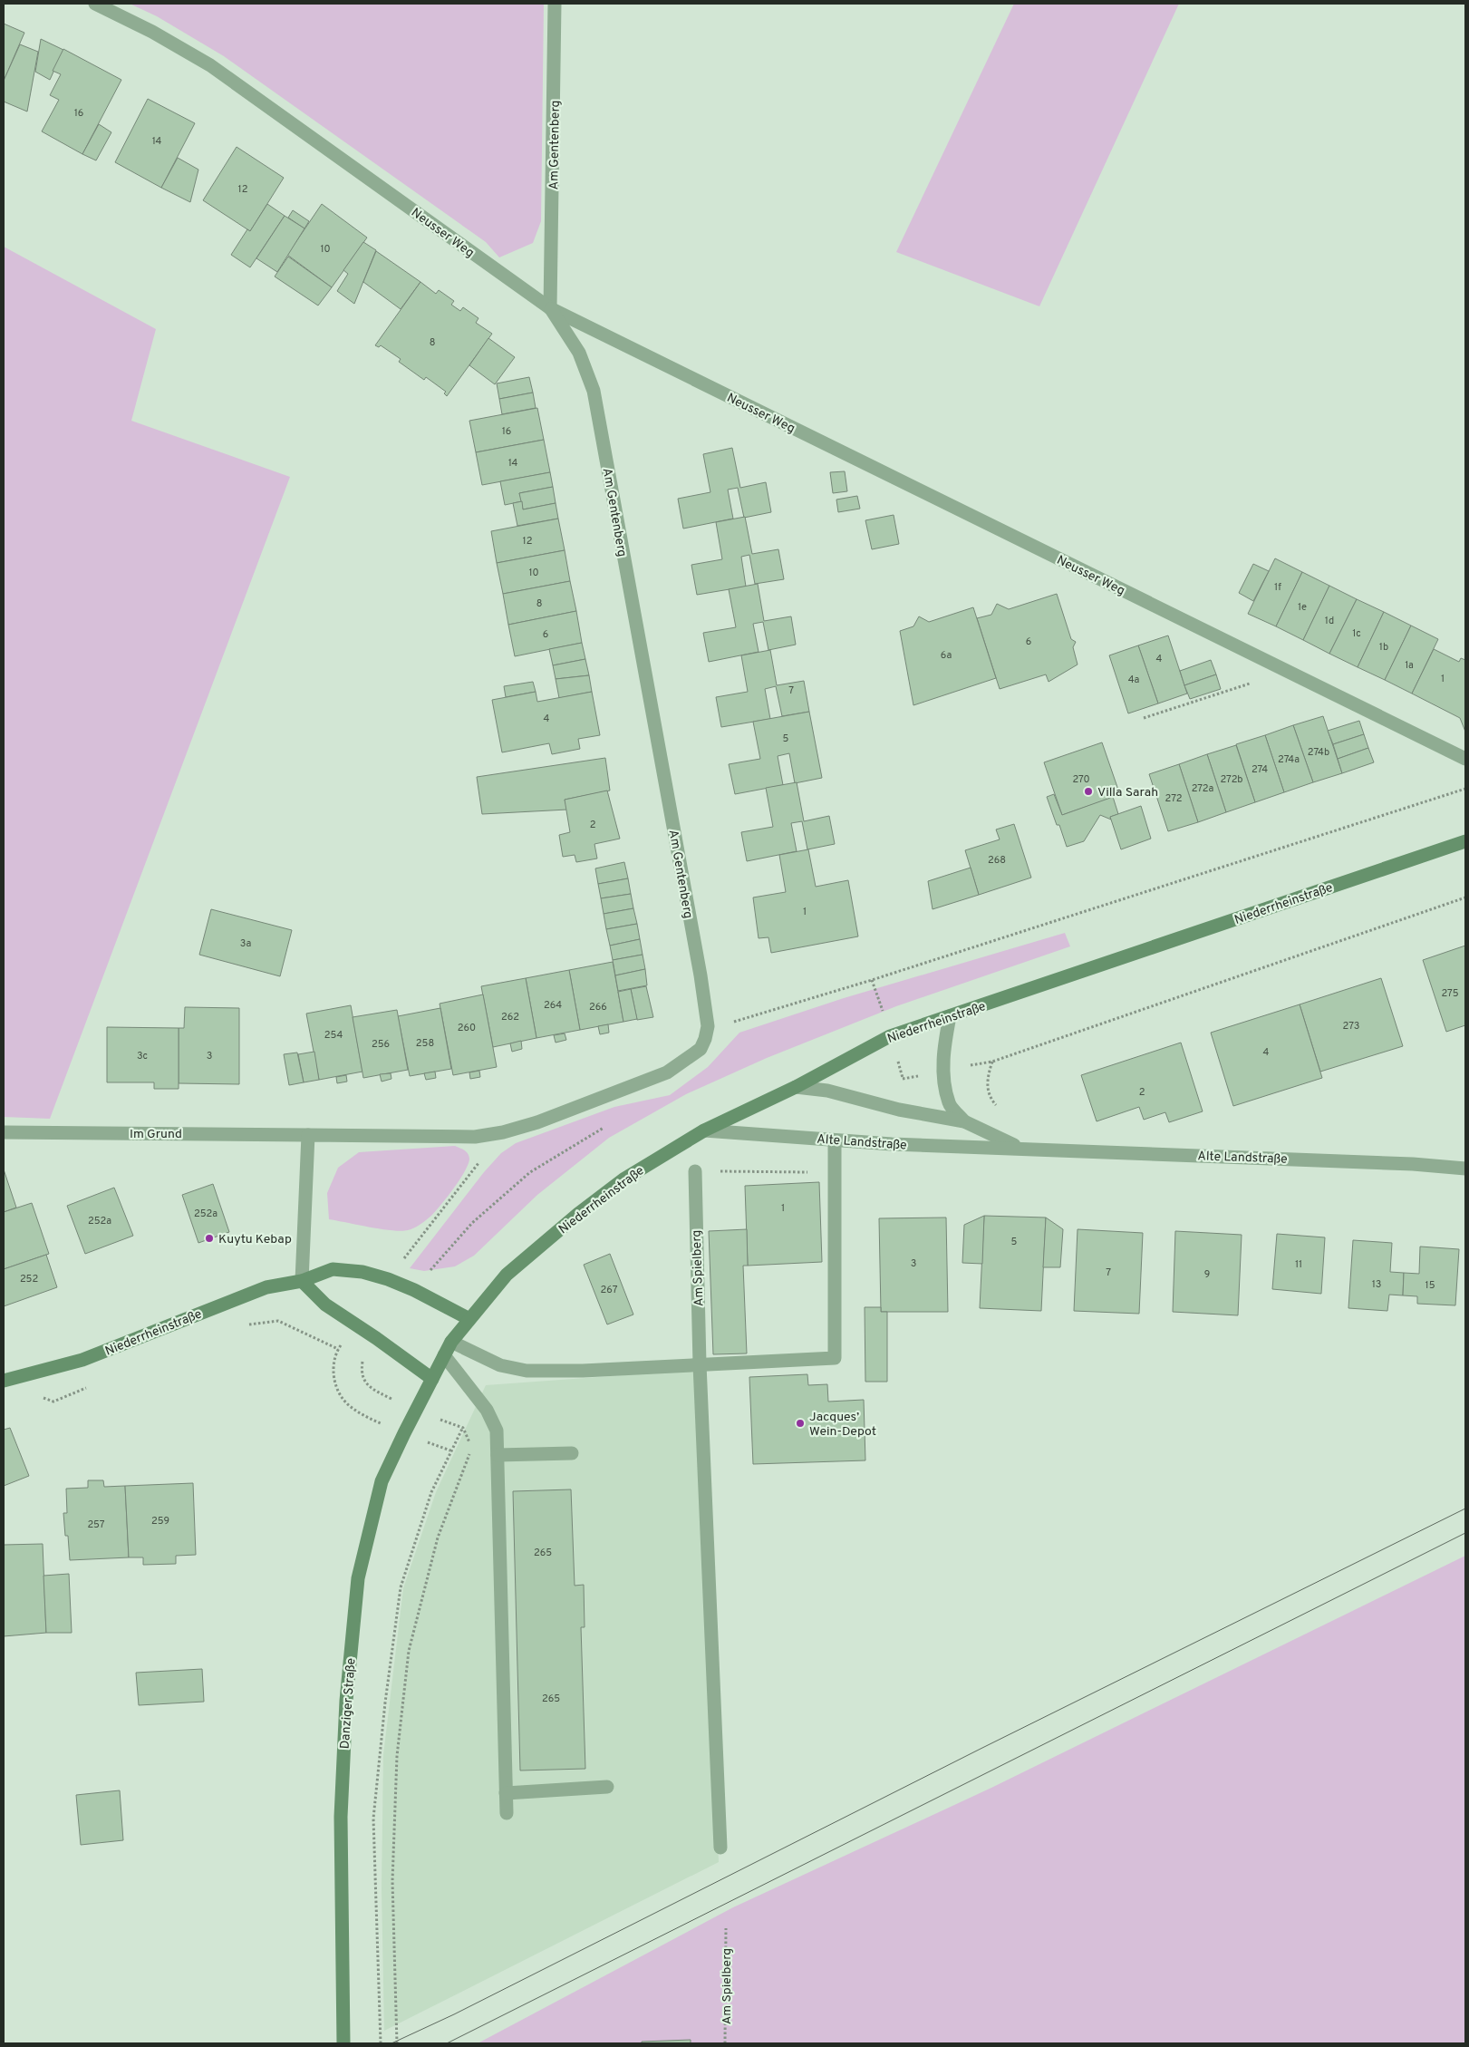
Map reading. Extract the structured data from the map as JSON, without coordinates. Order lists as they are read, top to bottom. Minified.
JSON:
{"streets":{"main road":["Niederrheinstraße","Danziger Straße"],"street":["Am Gentenberg","Neusser Weg","Im Grund","Alte Landstraße","Am Spielberg"]},"crossings":[["Am Gentenberg","Neusser Weg"],["Niederrheinstraße","Alte Landstraße"],["Niederrheinstraße","Danziger Straße"]],"places":["Villa Sarah","Kuytu Kebap","Jacques’ Wein-Depot"],"house_numbers":["16","14","12","10","8","16","14","12","10","1f","8","1e","1d","1c","6","6","1b","6a","4","1a","1","4a","7","4","5","274b","274a","274","270","272b","272a","272","2","268","1","3a","275","264","266","262","273","260","254","258","256","4","3c","3","2","1","252a","252a","5","3","11","7","9","252","13","15","267","259","257","265","265"]}
